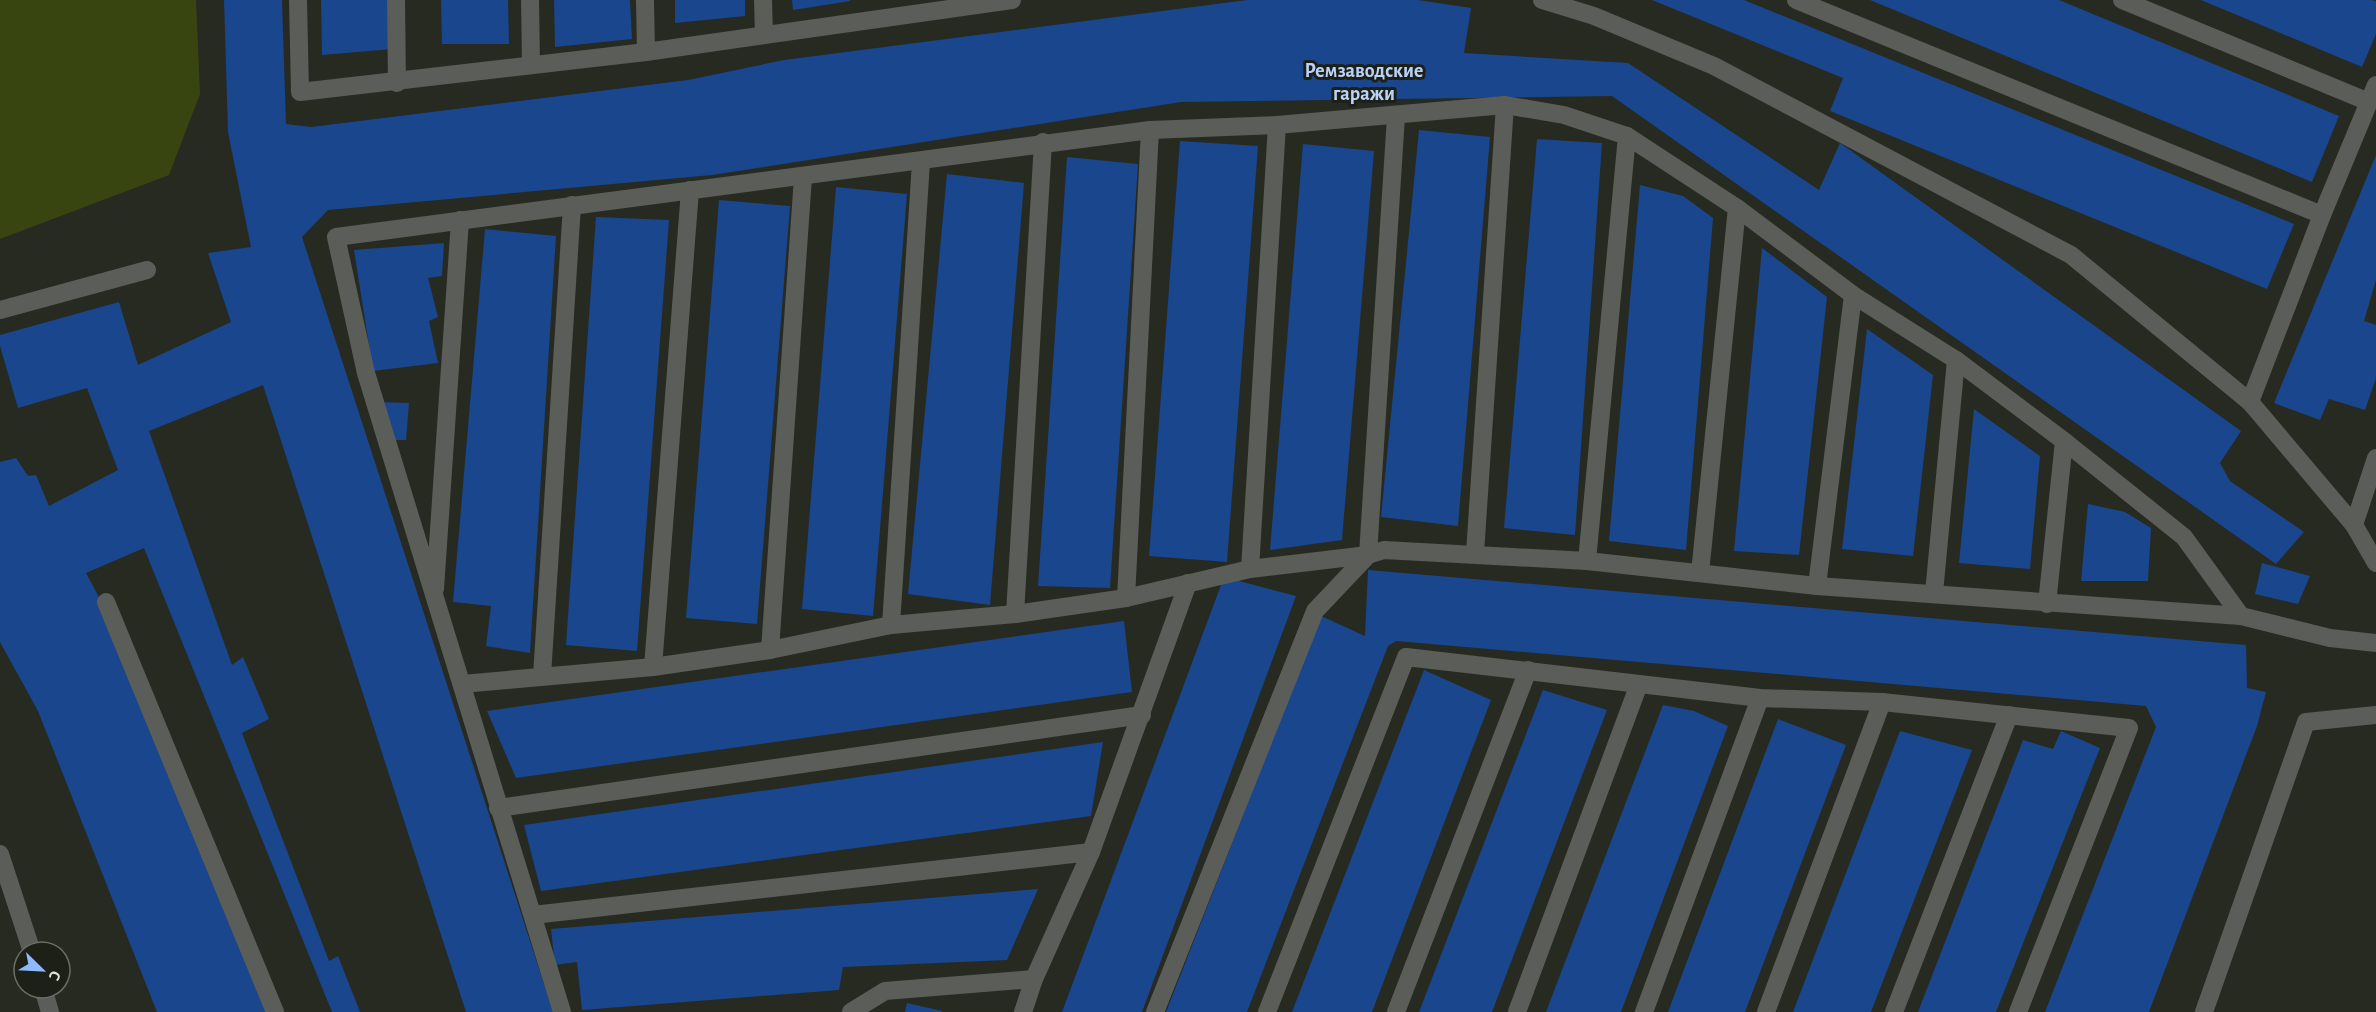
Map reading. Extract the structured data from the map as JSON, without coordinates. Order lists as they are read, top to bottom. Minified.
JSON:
{"districts":["Ремзаводские гаражи"],"north":"bottom right"}
